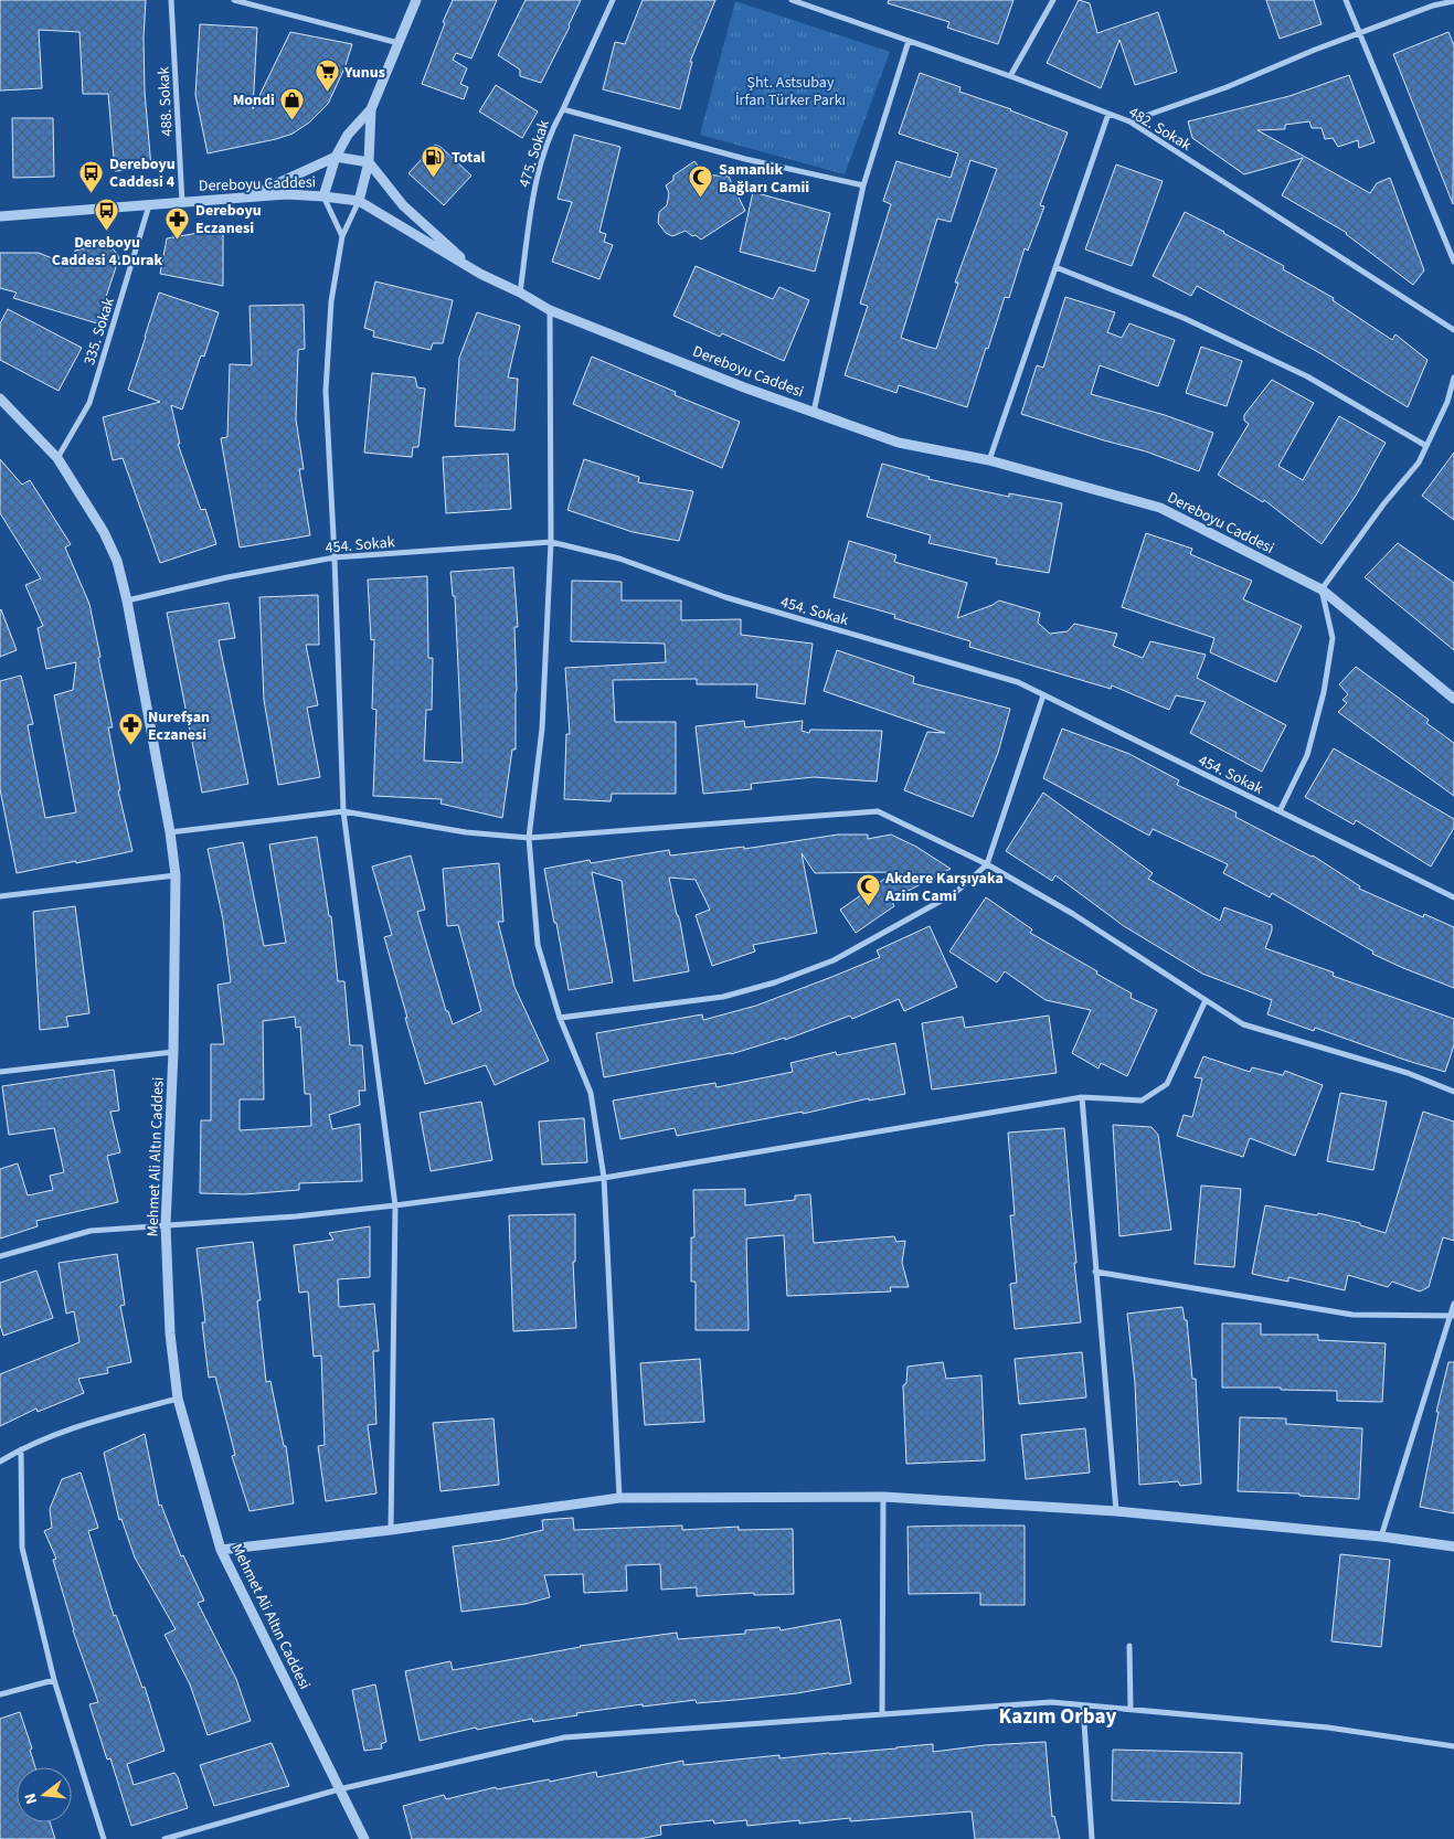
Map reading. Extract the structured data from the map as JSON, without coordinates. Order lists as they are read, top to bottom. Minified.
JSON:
{"streets":{"street":["488. Sokak","482. Sokak","475. Sokak","Dereboyu Caddesi","335. Sokak","454. Sokak","Mehmet Ali Altın Caddesi"]},"crossings":[["488. Sokak","Dereboyu Caddesi"],["475. Sokak","Dereboyu Caddesi"],["Dereboyu Caddesi","335. Sokak"],["335. Sokak","Mehmet Ali Altın Caddesi"],["454. Sokak","Mehmet Ali Altın Caddesi"]],"districts":["Kazım Orbay"],"parks":["Şht. Astsubay İrfan Türker Parkı"],"places":{"supermarket":["Yunus"],"shop":["Mondi"],"fuel station":["Total"],"bus stop":["Dereboyu Caddesi 4","Dereboyu Caddesi 4.Durak"],"mosque":["Samanlık Bağları Camii","Akdere Karşıyaka Azim Cami"],"pharmacy":["Dereboyu Eczanesi","Nurefşan Eczanesi"]},"north":"left"}
